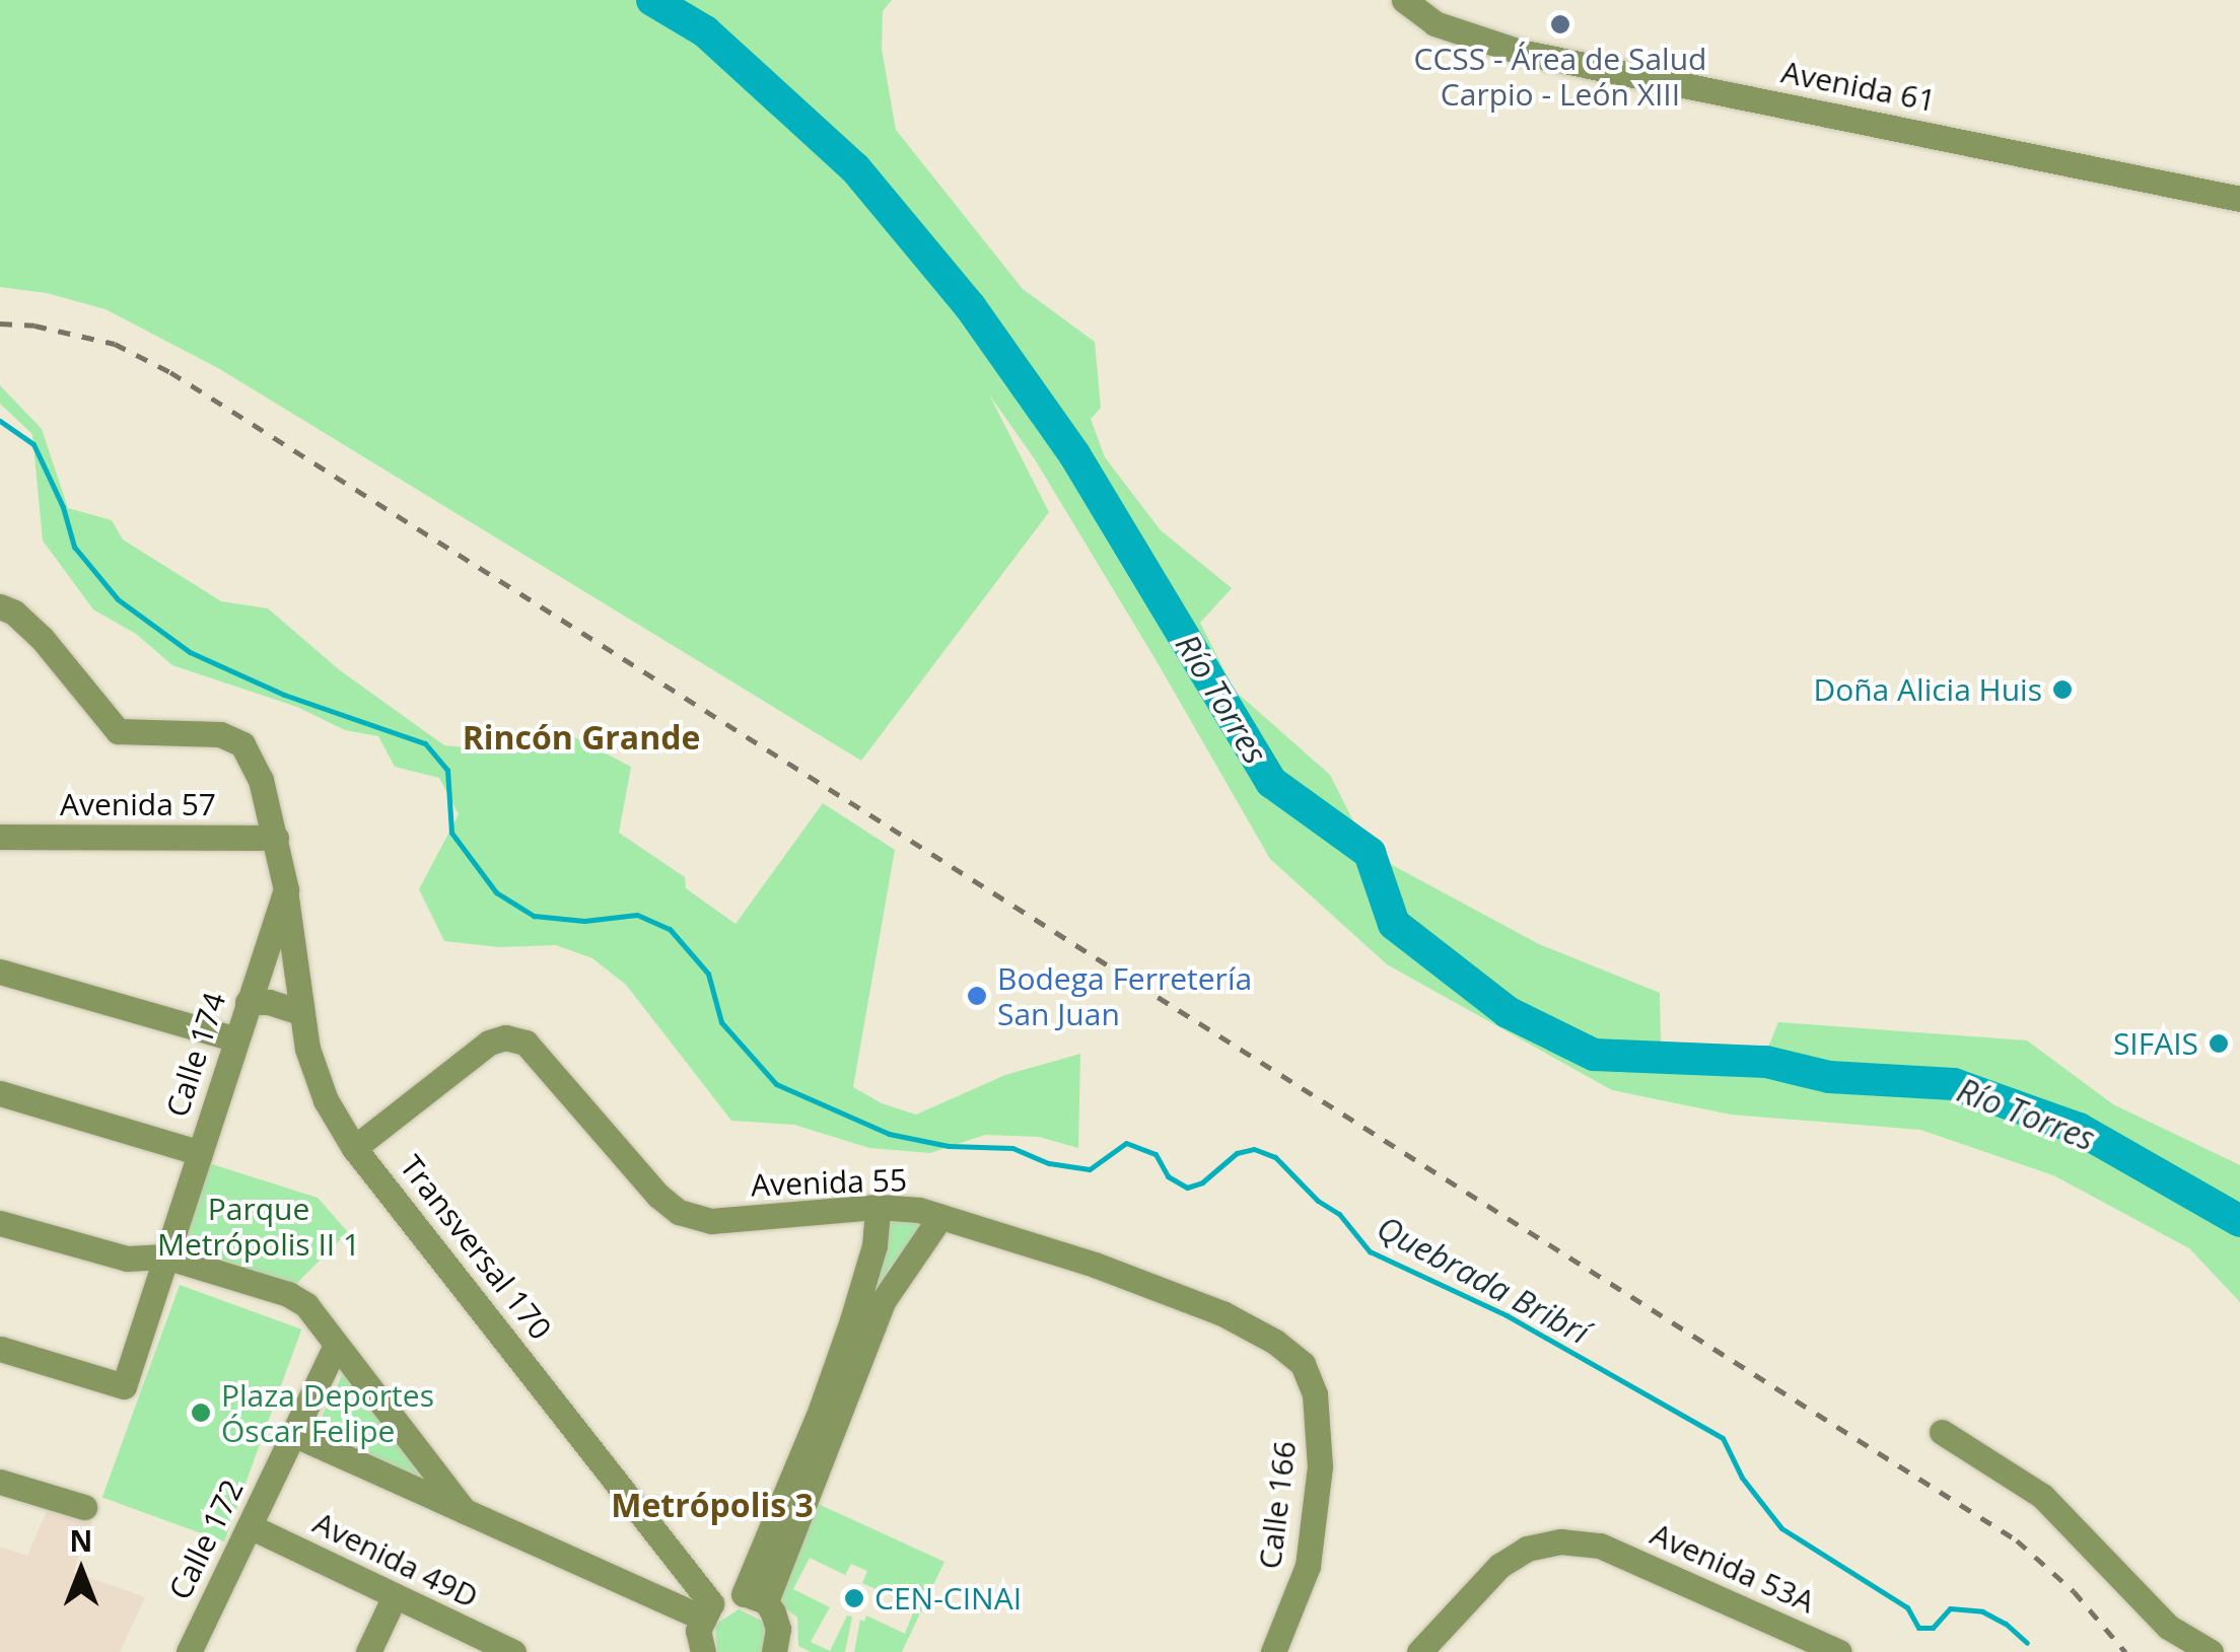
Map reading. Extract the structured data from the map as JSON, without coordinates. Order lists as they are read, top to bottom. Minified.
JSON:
{"streets":{"street":["Avenida 61","Avenida 57","Calle 174","Avenida 55","Transversal 170","Calle 166","Calle 172","Avenida 49D","Avenida 53A"]},"crossings":[["Avenida 57","Calle 174"],["Calle 174","Transversal 170"],["Avenida 55","Transversal 170"],["Avenida 55","Calle 166"],["Calle 172","Avenida 49D"]],"districts":["Rincón Grande","Metrópolis 3"],"water":["Río Torres","Quebrada Bribrí"],"parks":["Parque Metrópolis II 1"],"places":["CCSS - Área de Salud Carpio - León XIII","Doña Alicia Huis","Bodega Ferretería San Juan","SIFAIS","Plaza Deportes Óscar Felipe","CEN-CINAI"],"north":"top"}
